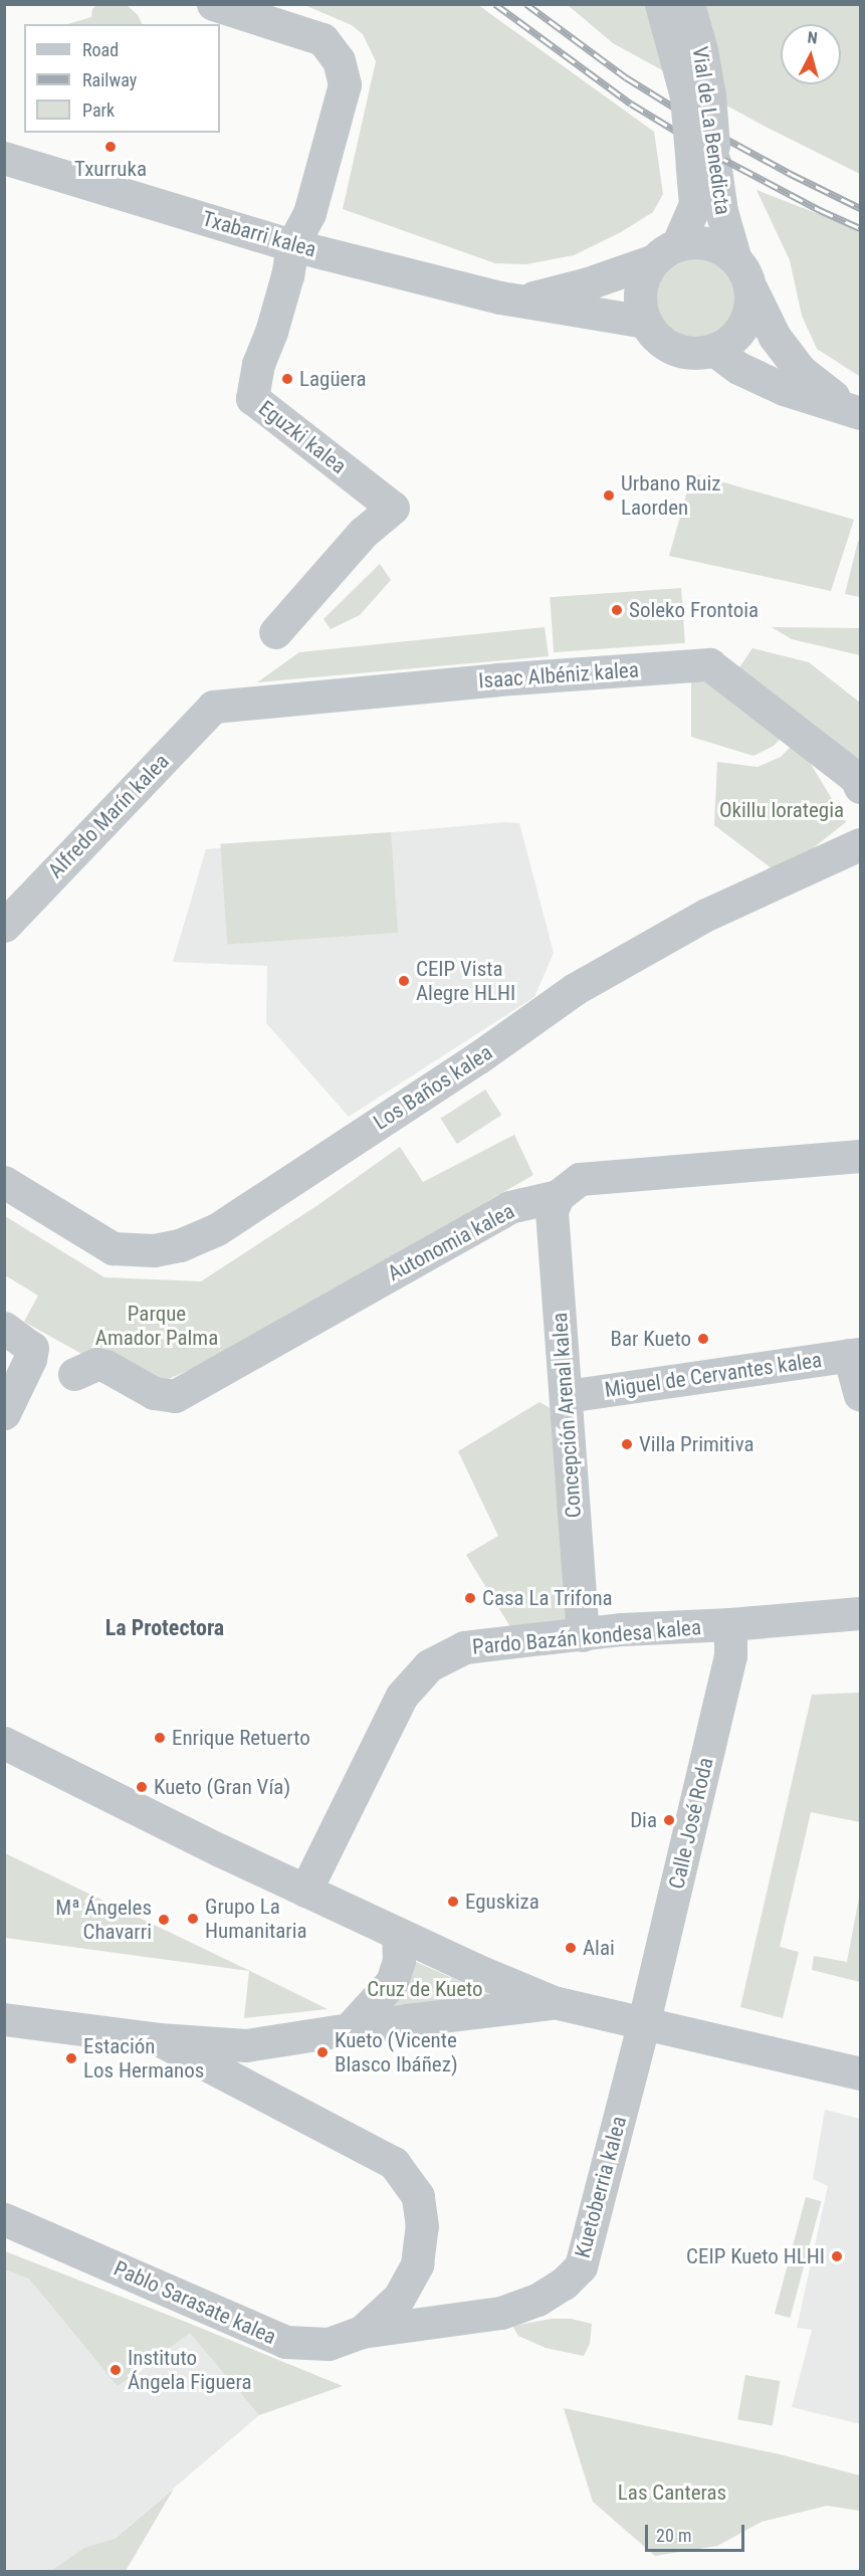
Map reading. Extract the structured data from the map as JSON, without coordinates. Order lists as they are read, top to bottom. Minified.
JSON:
{"streets":{"street":["Vial de La Benedicta","Txabarri kalea","Eguzki kalea","Isaac Albéniz kalea","Alfredo Marín kalea","Los Baños kalea","Autonomia kalea","Miguel de Cervantes kalea","Concepción Arenal kalea","Pardo Bazán kondesa kalea","Calle José Roda","Kuetoberria kalea","Pablo Sarasate kalea"]},"crossings":[["Vial de La Benedicta","Txabarri kalea"],["Txabarri kalea","Eguzki kalea"],["Isaac Albéniz kalea","Alfredo Marín kalea"],["Autonomia kalea","Concepción Arenal kalea"],["Miguel de Cervantes kalea","Concepción Arenal kalea"],["Concepción Arenal kalea","Pardo Bazán kondesa kalea"],["Pardo Bazán kondesa kalea","Calle José Roda"],["Calle José Roda","Kuetoberria kalea"],["Kuetoberria kalea","Pablo Sarasate kalea"]],"districts":["La Protectora"],"parks":["Okillu lorategia","Parque Amador Palma","Cruz de Kueto","Las Canteras"],"places":["Txurruka","Lagüera","Urbano Ruiz Laorden","Soleko Frontoia","CEIP Vista Alegre HLHI","Bar Kueto","Villa Primitiva","Casa La Trifona","Enrique Retuerto","Kueto (Gran Vía)","Dia","Eguskiza","Grupo La Humanitaria","Mª Ángeles Chavarri","Alai","Kueto (Vicente Blasco Ibáñez)","Estación Los Hermanos","CEIP Kueto HLHI","Instituto Ángela Figuera"],"legend":["Road","Railway","Park"],"scale_bar":"20 m","north":"top"}
